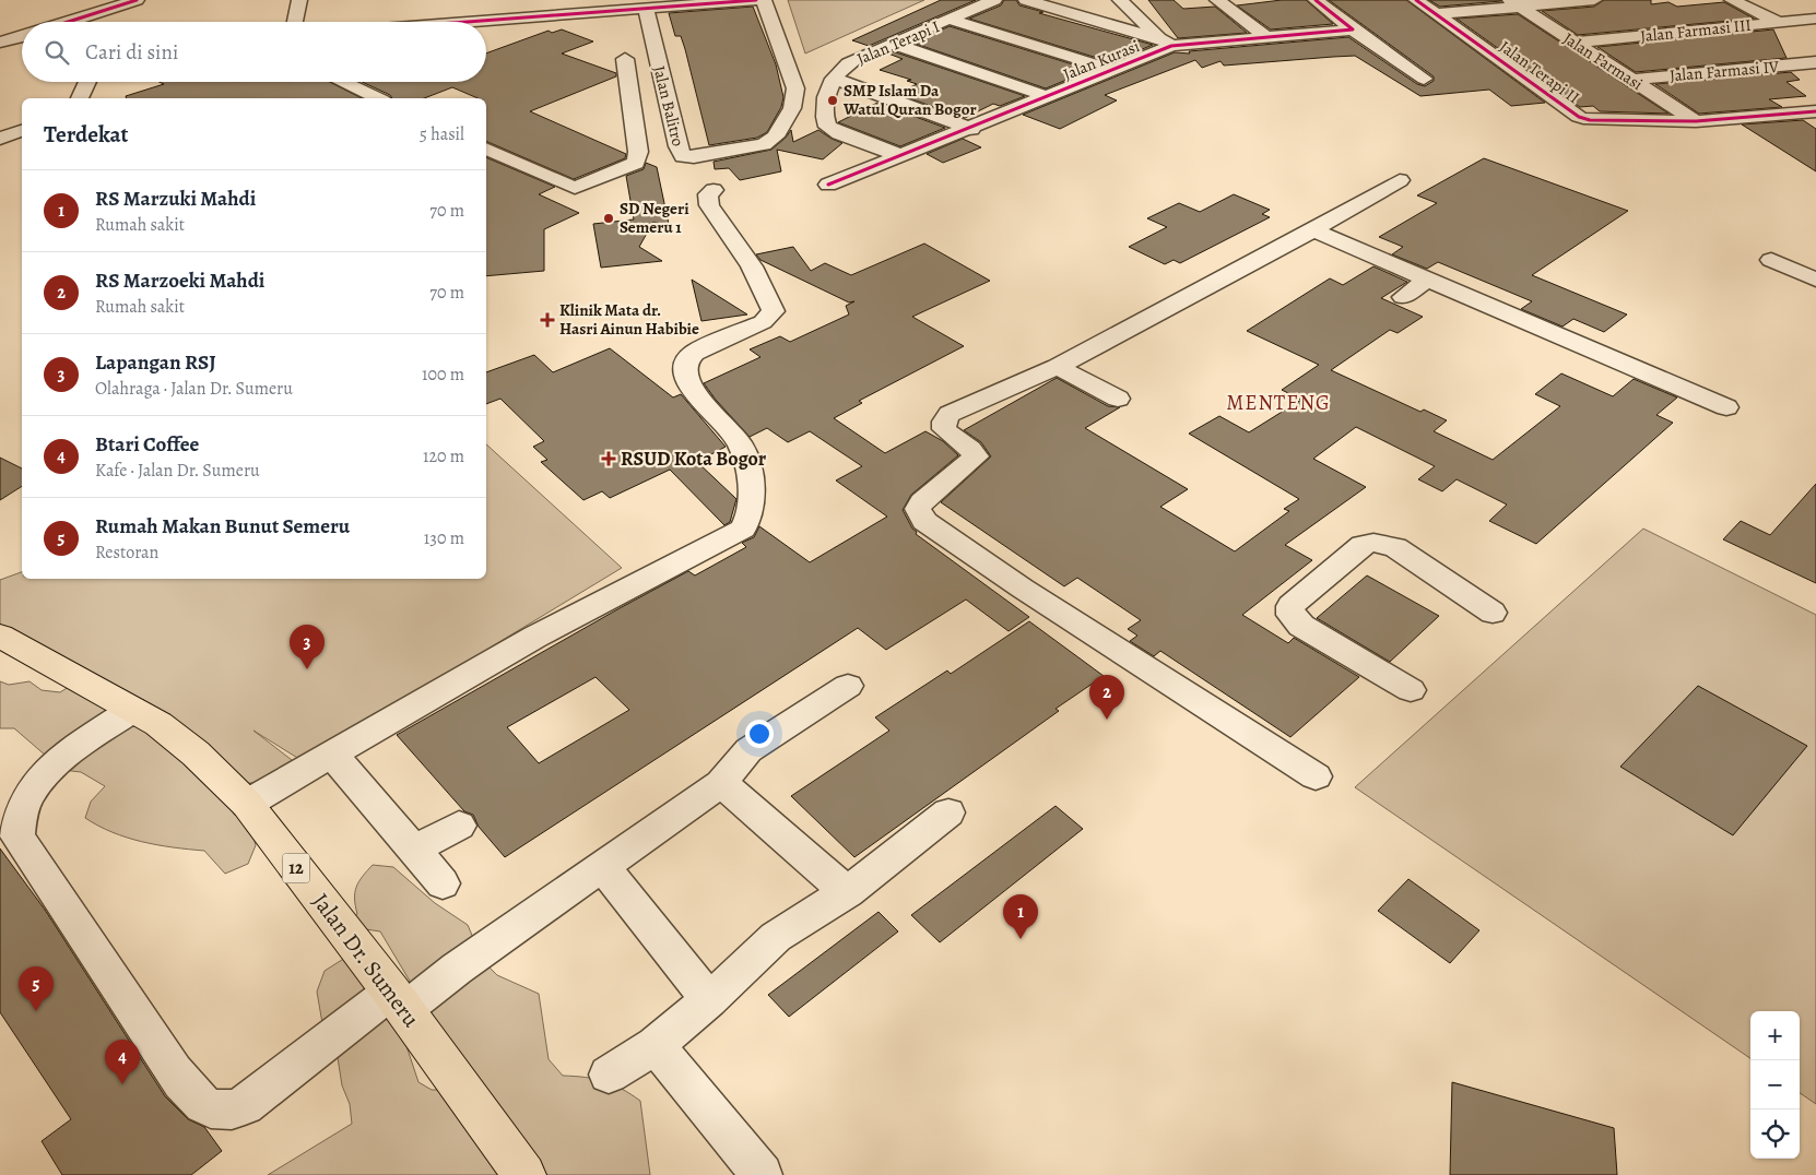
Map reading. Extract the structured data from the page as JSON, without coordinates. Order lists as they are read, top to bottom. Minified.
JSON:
{"streets":{"main road":["12","Jalan Dr. Sumeru"],"street":["Jalan Farmasi III","Jalan Terapi I","Jalan Kurasi","Jalan Farmasi","Jalan Farmasi IV","Jalan Terapi II","Jalan Balitro"]},"crossings":[["Jalan Farmasi III","Jalan Farmasi"],["Jalan Farmasi","Jalan Farmasi IV"],["Jalan Farmasi","Jalan Terapi II"]],"districts":["MENTENG"],"places":{"other":["SMP Islam Da Watul Quran Bogor","SD Negeri Semeru 1"],"health":["Klinik Mata dr. Hasri Ainun Habibie","RSUD Kota Bogor"]},"page":{"search":"Cari di sini","heading":["Terdekat","5 hasil"],"list":[{"mark":"1","name":"RS Marzuki Mahdi","note":"Rumah sakit","value":"70 m"},{"mark":"2","name":"RS Marzoeki Mahdi","note":"Rumah sakit","value":"70 m"},{"mark":"3","name":"Lapangan RSJ","note":"Olahraga · Jalan Dr. Sumeru","value":"100 m"},{"mark":"4","name":"Btari Coffee","note":"Kafe · Jalan Dr. Sumeru","value":"120 m"},{"mark":"5","name":"Rumah Makan Bunut Semeru","note":"Restoran","value":"130 m"}],"pins":["3","2","1","5","4"],"map_buttons":["+","−"]}}
